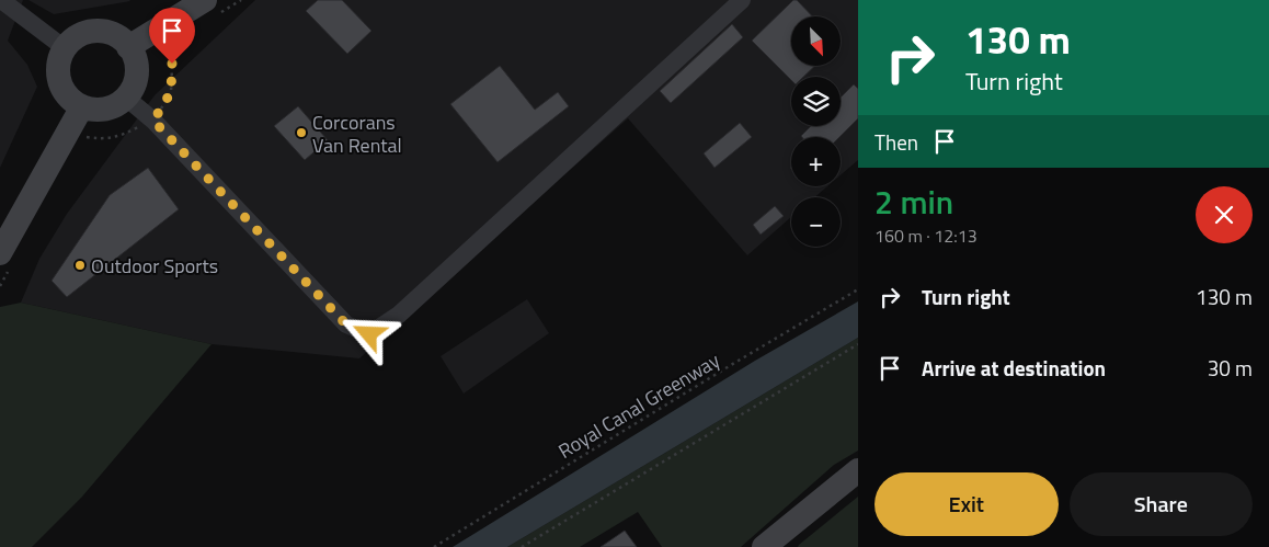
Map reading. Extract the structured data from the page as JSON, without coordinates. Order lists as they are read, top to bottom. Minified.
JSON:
{"streets":{"path":["Royal Canal Greenway"]},"places":["Corcorans Van Rental","Outdoor Sports"],"north":"bottom right","page":{"turn":["130 m","Turn right"],"map_buttons":["+","−"],"then":"Then","heading":["2 min","160 m · 12:13"],"list":[{"name":"Turn right","value":"130 m"},{"name":"Arrive at destination","value":"30 m"}],"buttons":["Exit","Share"]}}
